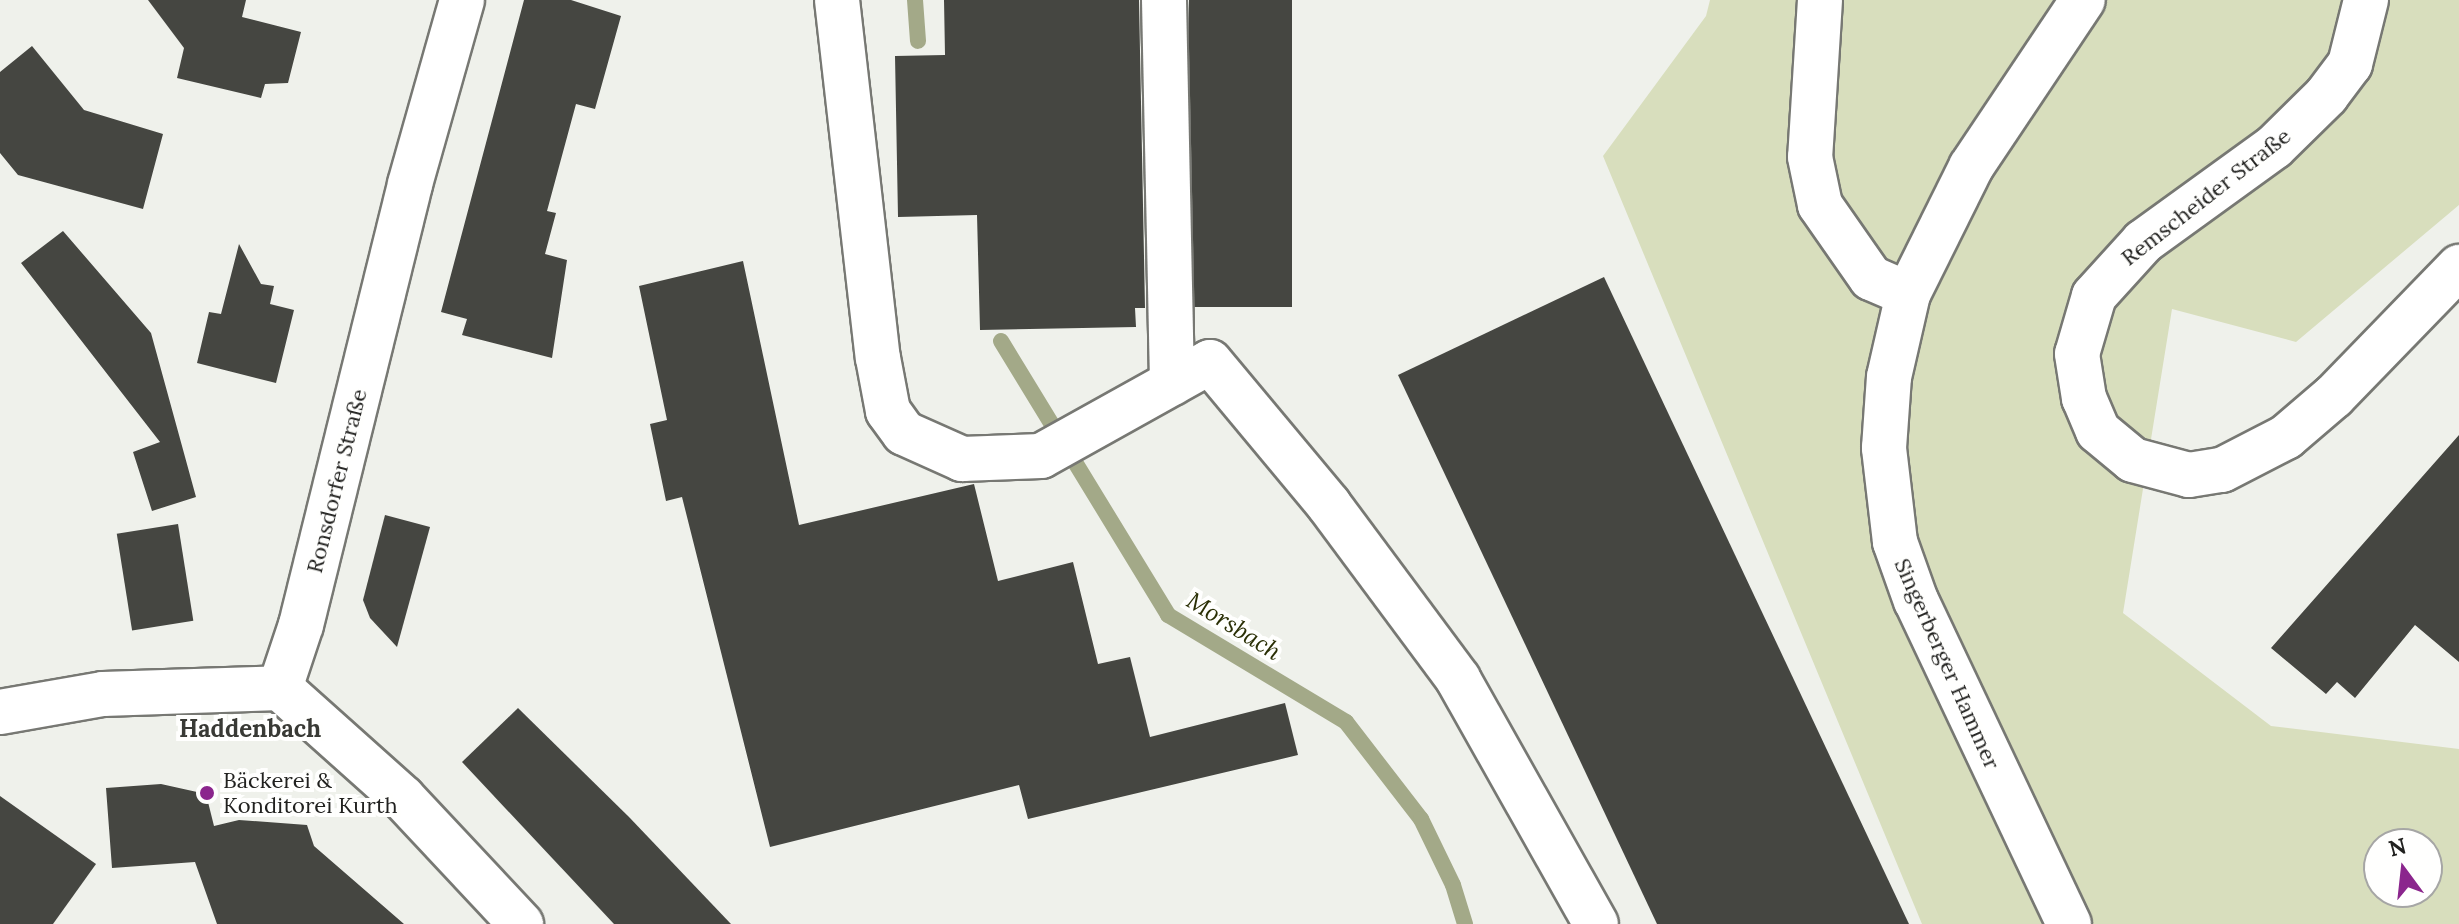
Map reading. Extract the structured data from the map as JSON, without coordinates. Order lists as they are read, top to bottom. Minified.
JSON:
{"streets":{"main road":["Remscheider Straße","Ronsdorfer Straße","Singerberger Hammer"]},"districts":["Haddenbach"],"water":["Morsbach"],"places":["Bäckerei & Konditorei Kurth"],"north":"top"}
